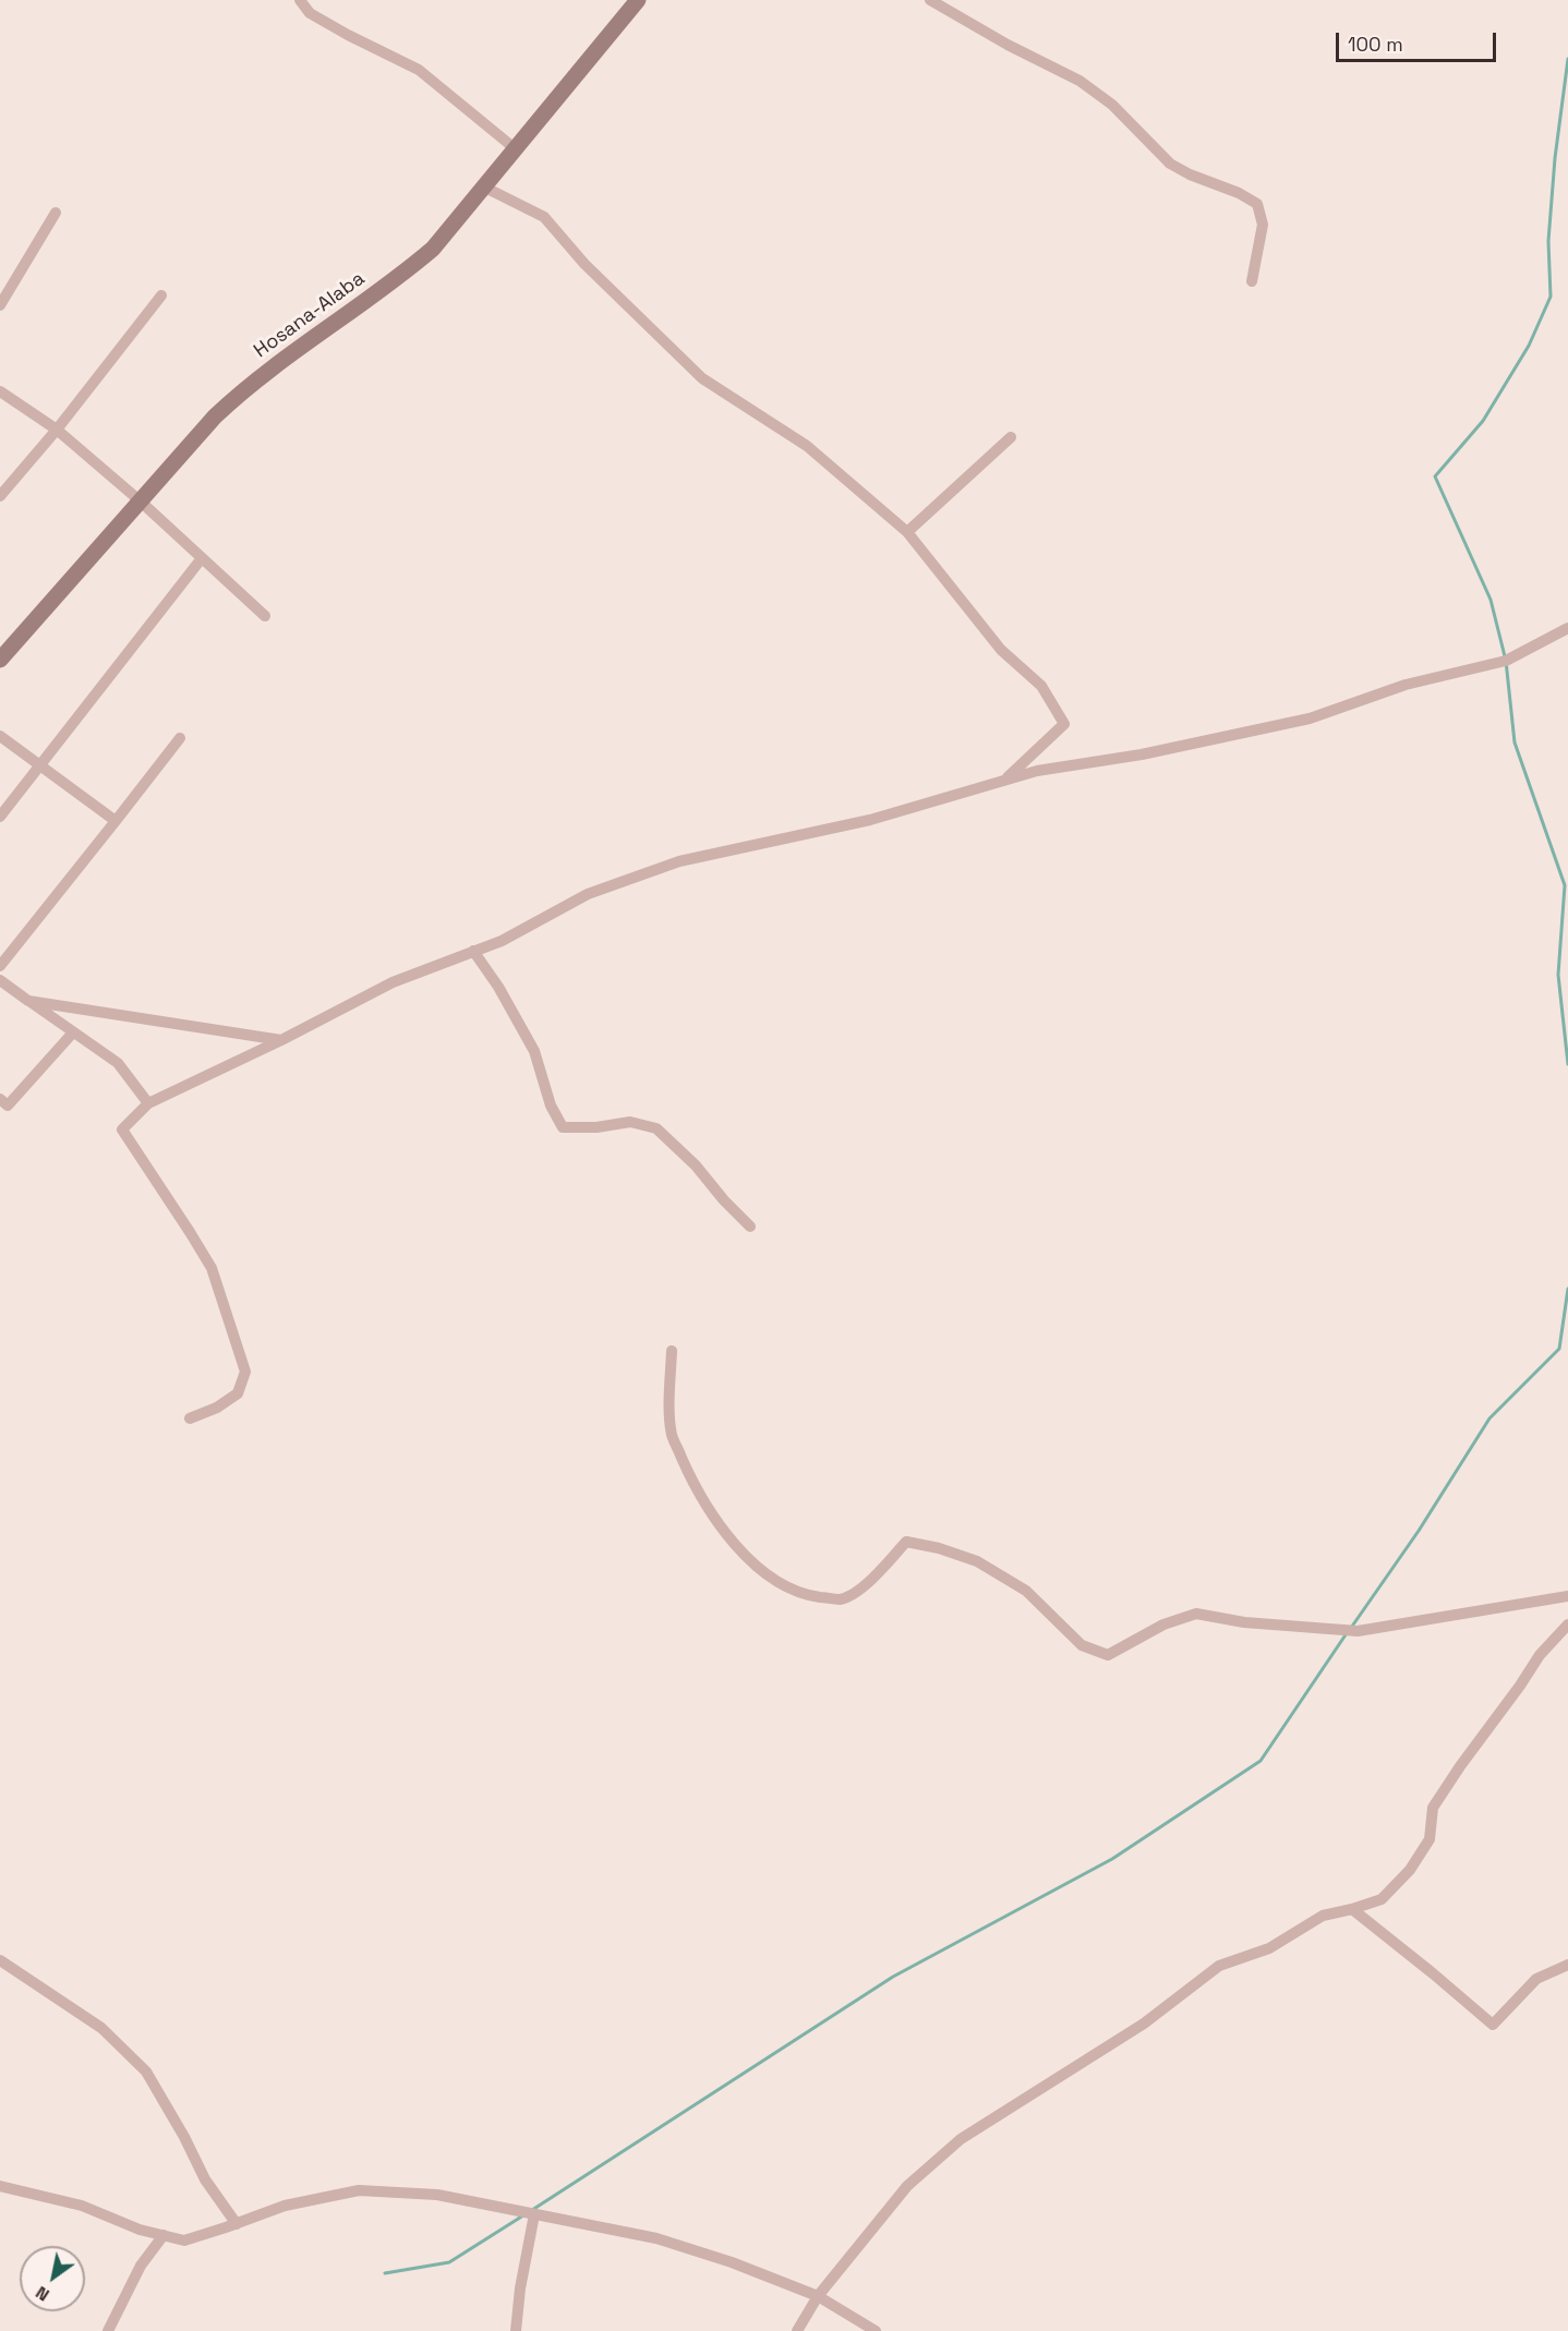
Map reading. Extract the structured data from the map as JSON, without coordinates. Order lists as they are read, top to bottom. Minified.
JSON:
{"streets":{"main road":["Hosana-Alaba"]},"scale_bar":"100 m","north":"bottom left"}
